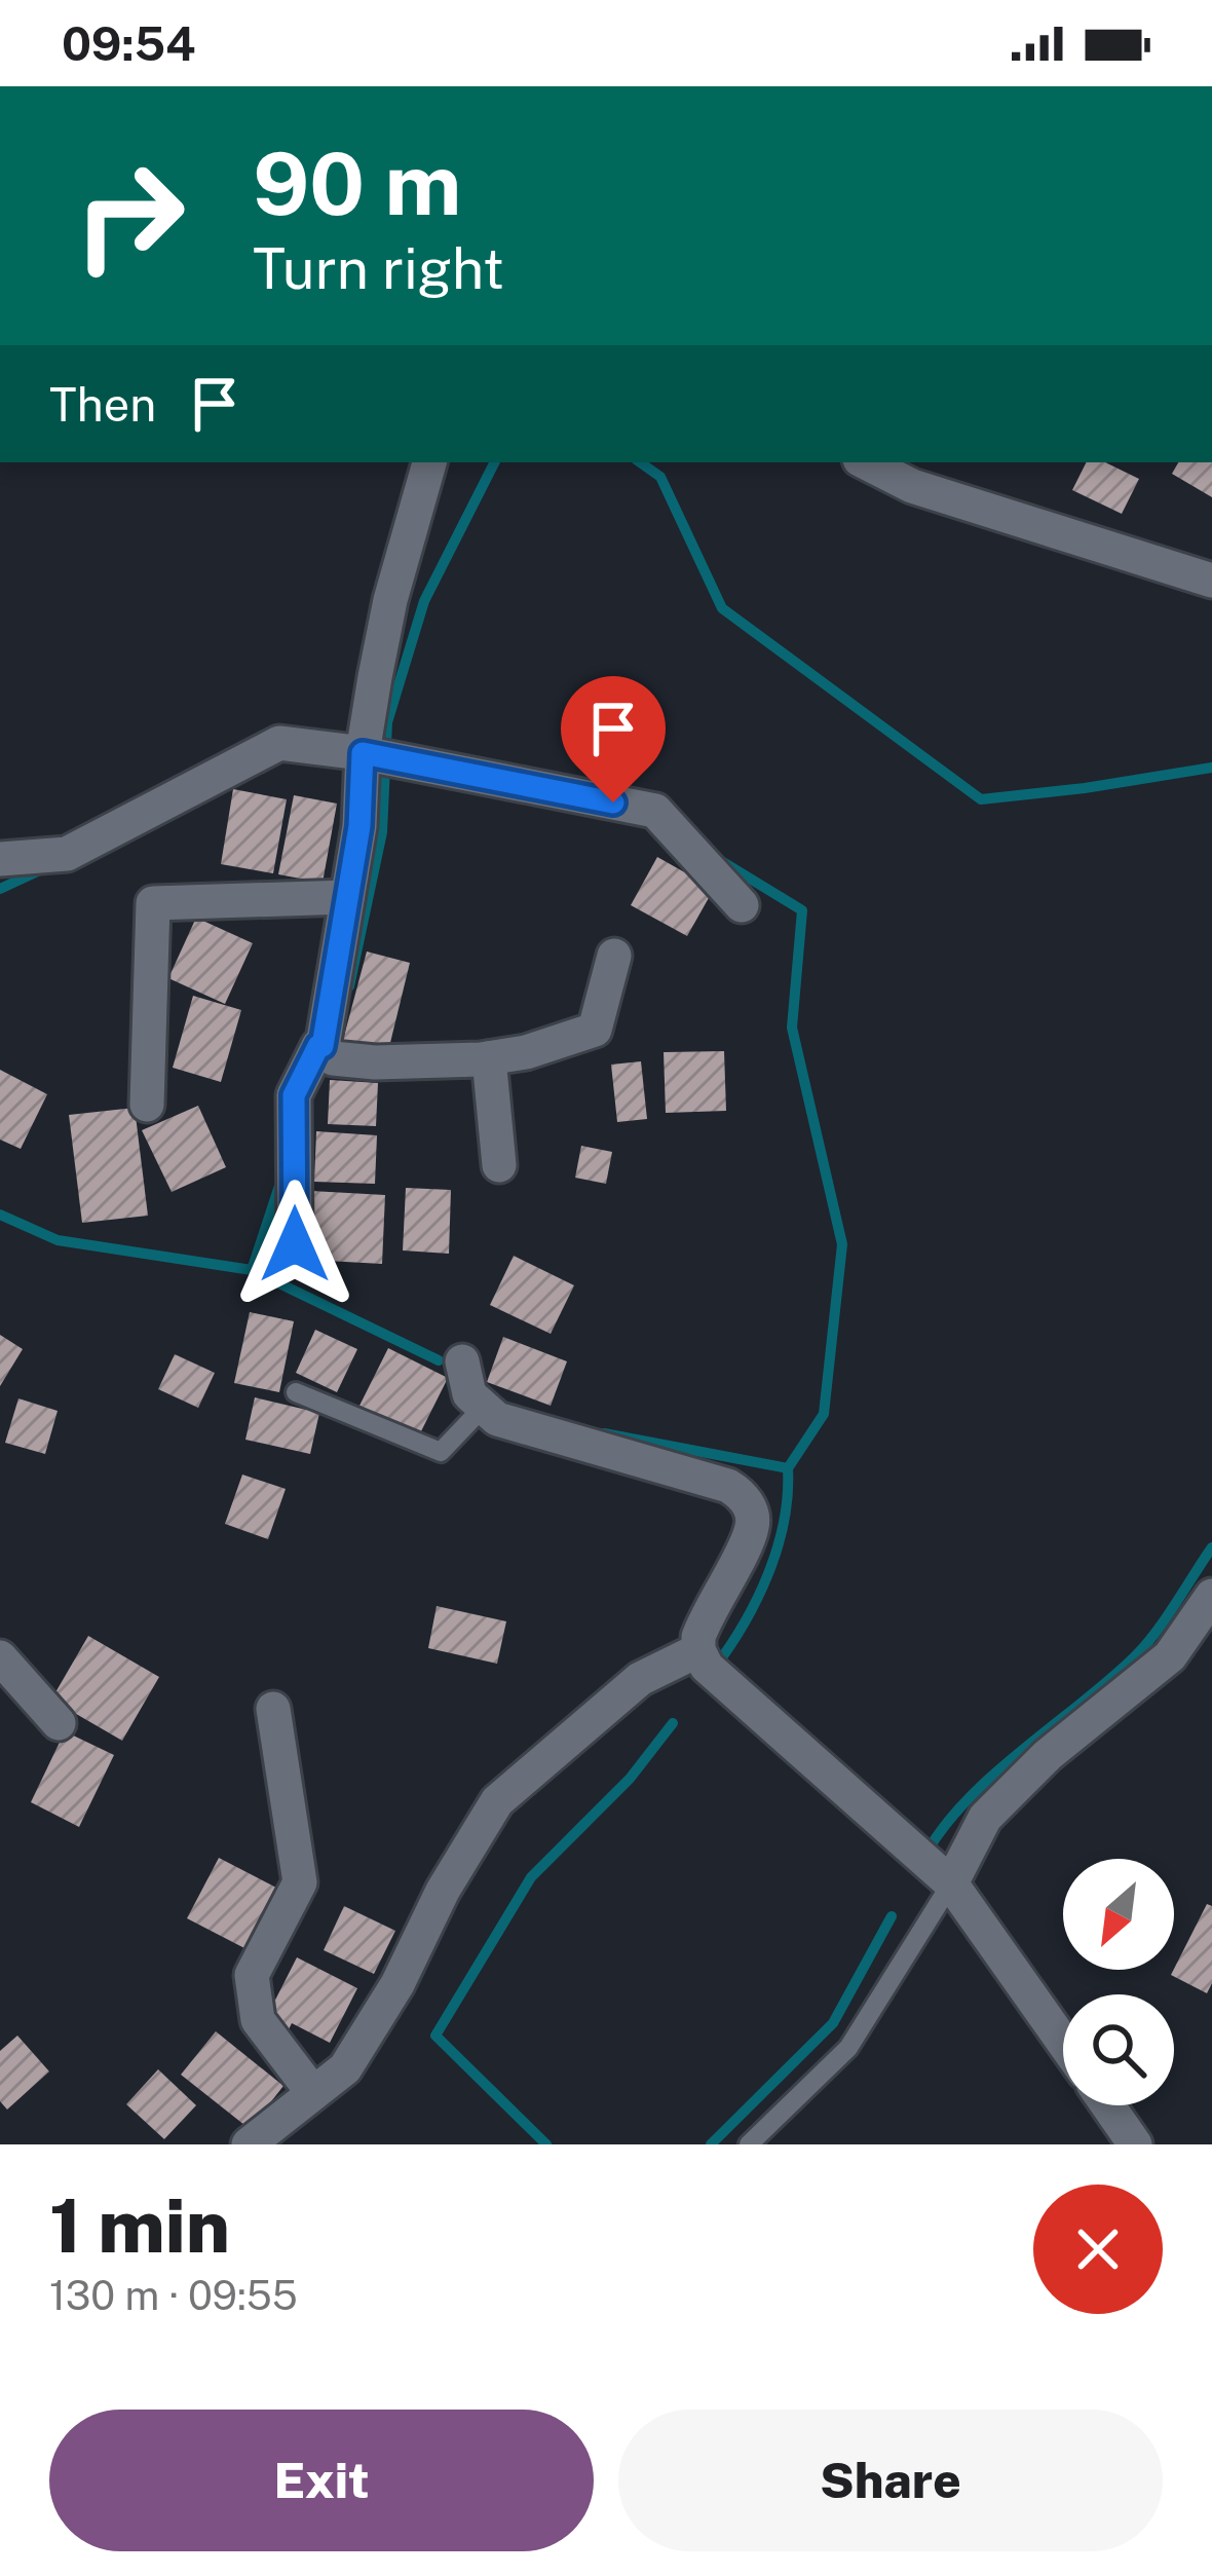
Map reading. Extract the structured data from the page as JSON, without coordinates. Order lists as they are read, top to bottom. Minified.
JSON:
{"north":"bottom left","page":{"status":"09:54","turn":["90 m","Turn right"],"then":"Then","heading":["1 min","130 m · 09:55"],"buttons":["Exit","Share"]}}
